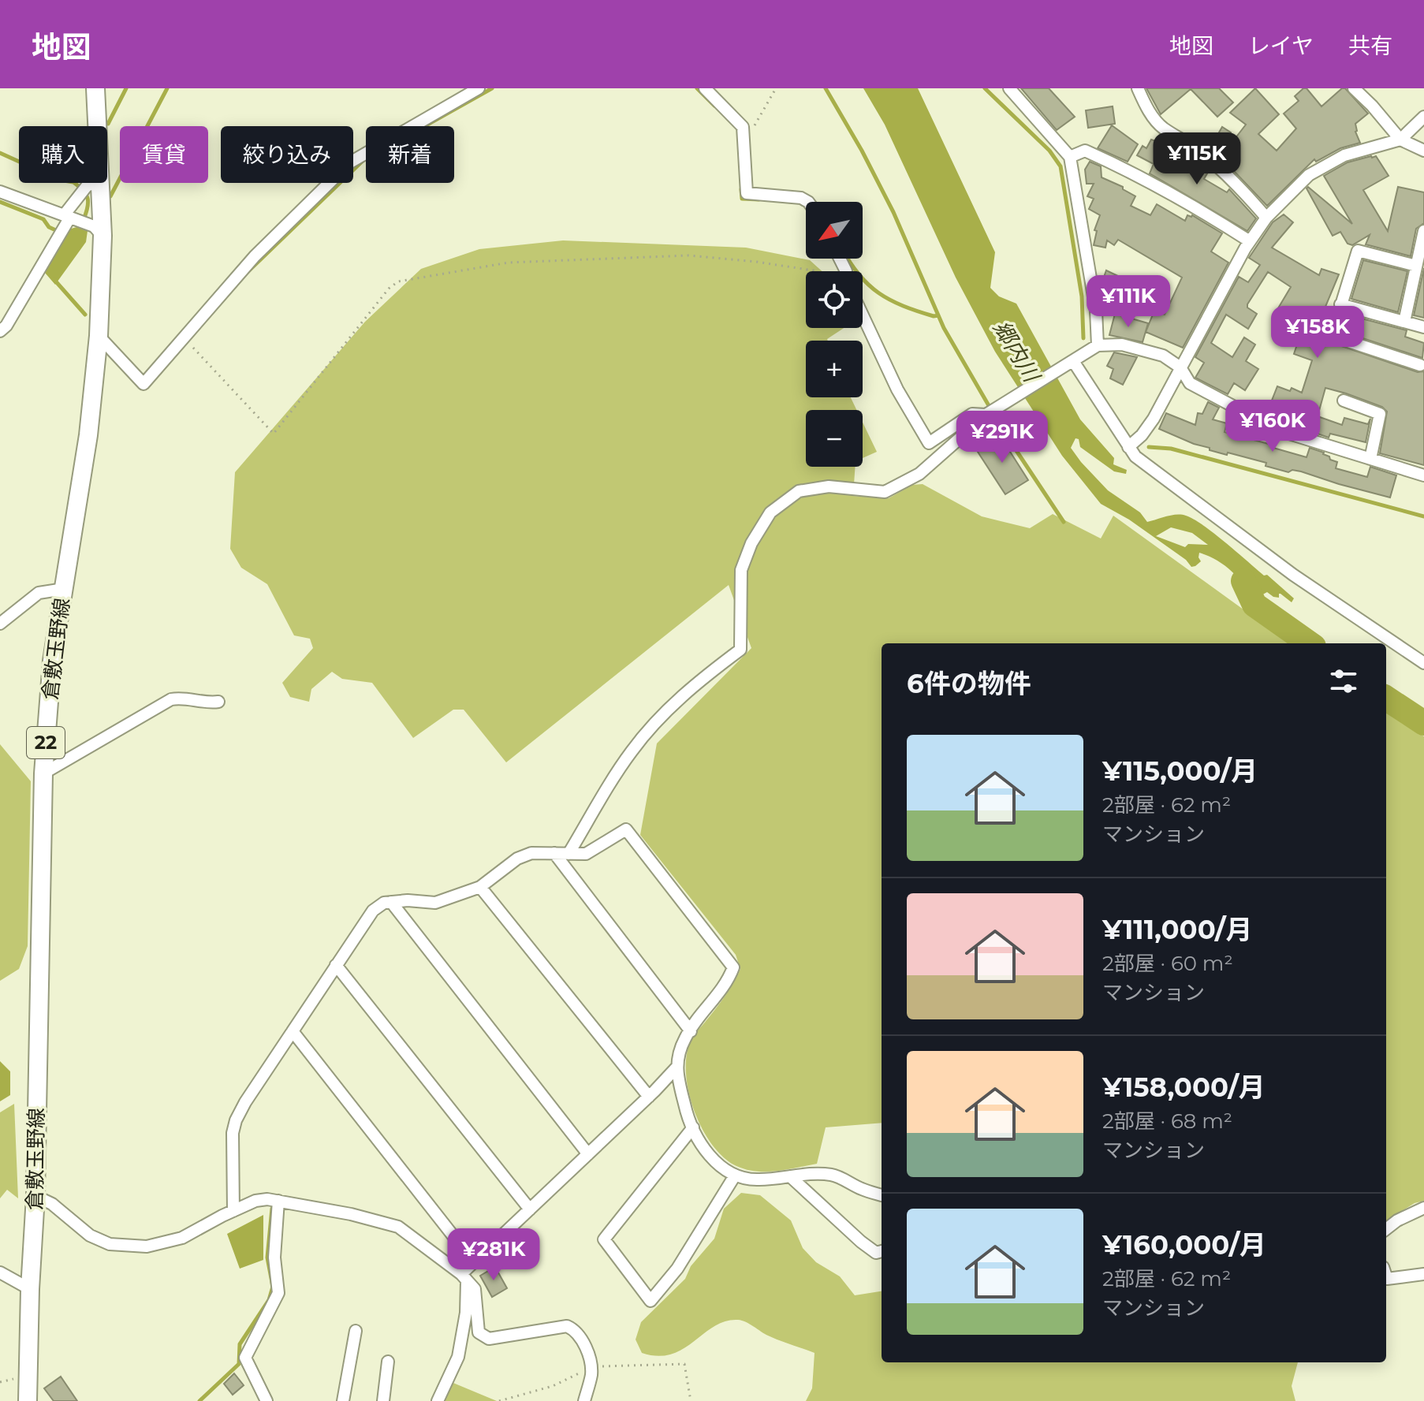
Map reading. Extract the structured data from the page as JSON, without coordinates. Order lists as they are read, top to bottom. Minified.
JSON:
{"streets":{"main road":["倉敷玉野線","22"]},"water":["郷内川"],"north":"bottom left","page":{"header":"地図","nav":["地図","レイヤ","共有"],"chip":["購入","賃貸","絞り込み","新着"],"price":["¥115K","¥111K","¥158K","¥160K","¥291K","¥281K"],"map_buttons":["+","−"],"heading":"6件の物件","list":[{"name":"¥115,000/月","note":"2部屋 · 62 m² · マンション"},{"name":"¥111,000/月","note":"2部屋 · 60 m² · マンション"},{"name":"¥158,000/月","note":"2部屋 · 68 m² · マンション"},{"name":"¥160,000/月","note":"2部屋 · 62 m² · マンション"}]}}
